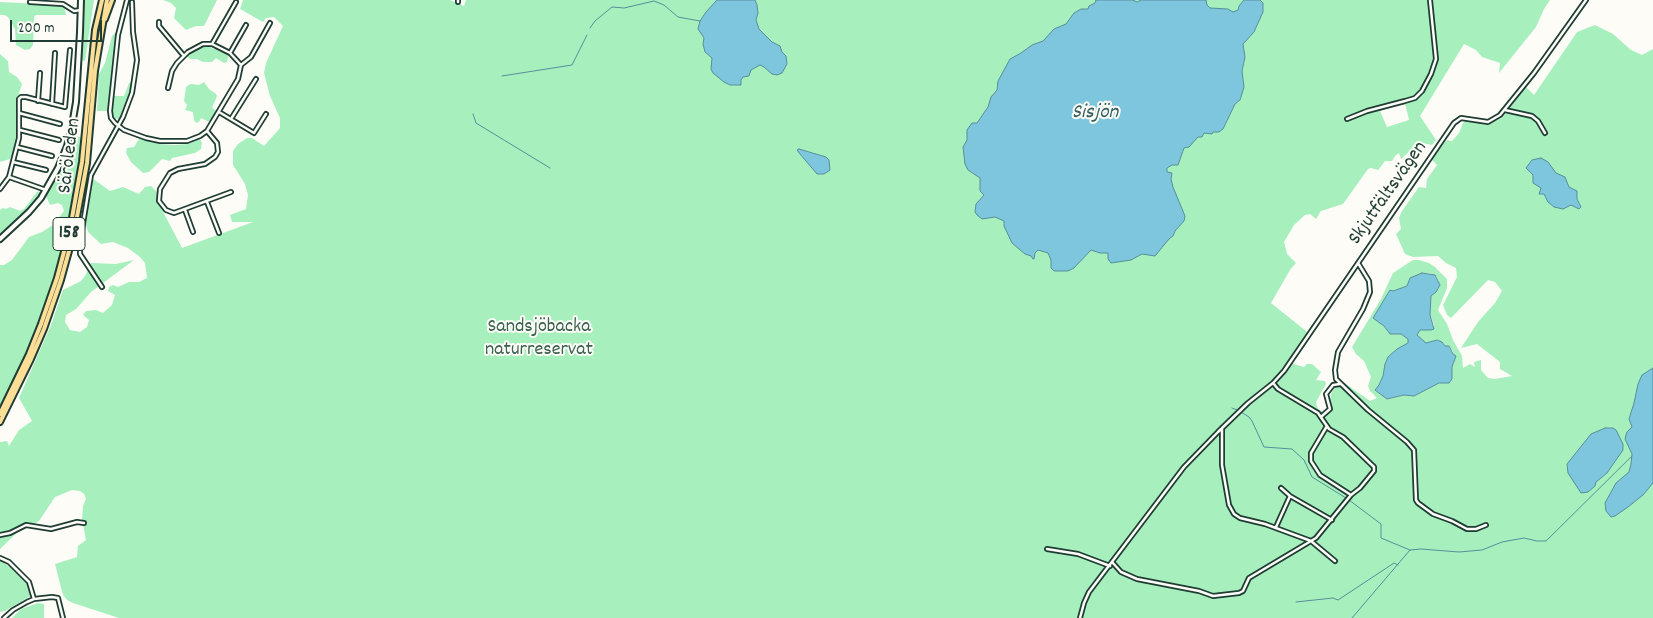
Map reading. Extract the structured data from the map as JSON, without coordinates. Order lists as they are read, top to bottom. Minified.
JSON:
{"streets":{"main road":["Säröleden","158"],"street":["Skjutfältsvägen"]},"crossings":[["Säröleden","158"]],"water":["Sisjön"],"parks":["Sandsjöbacka naturreservat"],"scale_bar":"200 m"}
